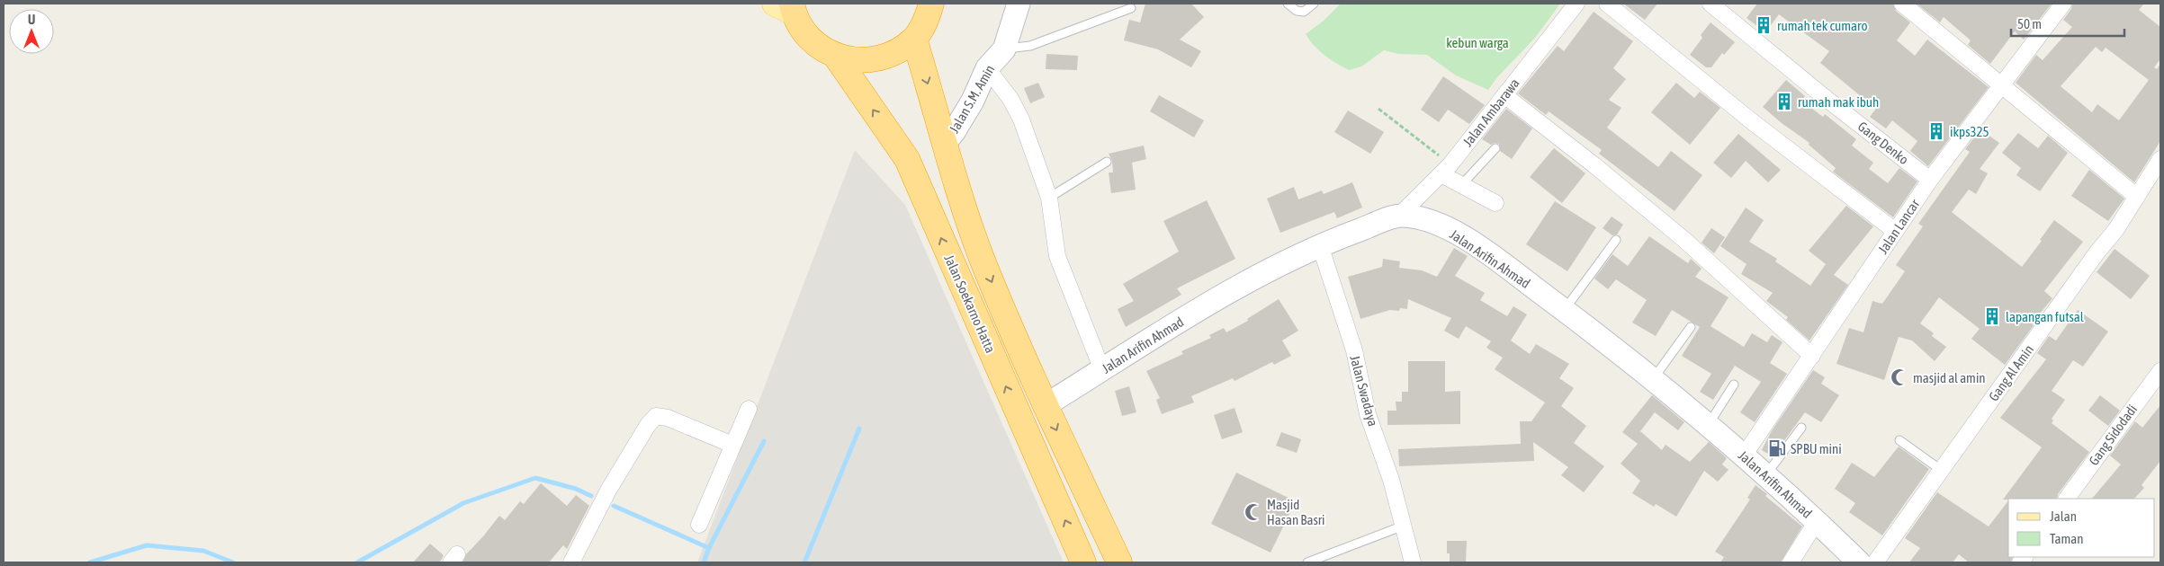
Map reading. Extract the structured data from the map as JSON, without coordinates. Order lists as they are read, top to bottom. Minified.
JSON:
{"streets":{"highway":["Jalan Soekarno Hatta"],"street":["Jalan S.M. Amin","Jalan Ambarawa","Gang Denko","Jalan Lancar","Jalan Arifin Ahmad","Gang Al Amin","Jalan Swadaya","Gang Sidodadi"]},"crossings":[["Jalan Ambarawa","Jalan Arifin Ahmad"],["Gang Denko","Jalan Lancar"],["Jalan Lancar","Jalan Arifin Ahmad"],["Jalan Arifin Ahmad","Jalan Swadaya"]],"parks":["kebun warga"],"places":{"building":["rumah tek cumaro","rumah mak ibuh","ikps325","lapangan futsal"],"mosque":["masjid al amin","Masjid Hasan Basri"],"fuel station":["SPBU mini"]},"legend":["Jalan","Taman"],"scale_bar":"50 m","north":"top"}
